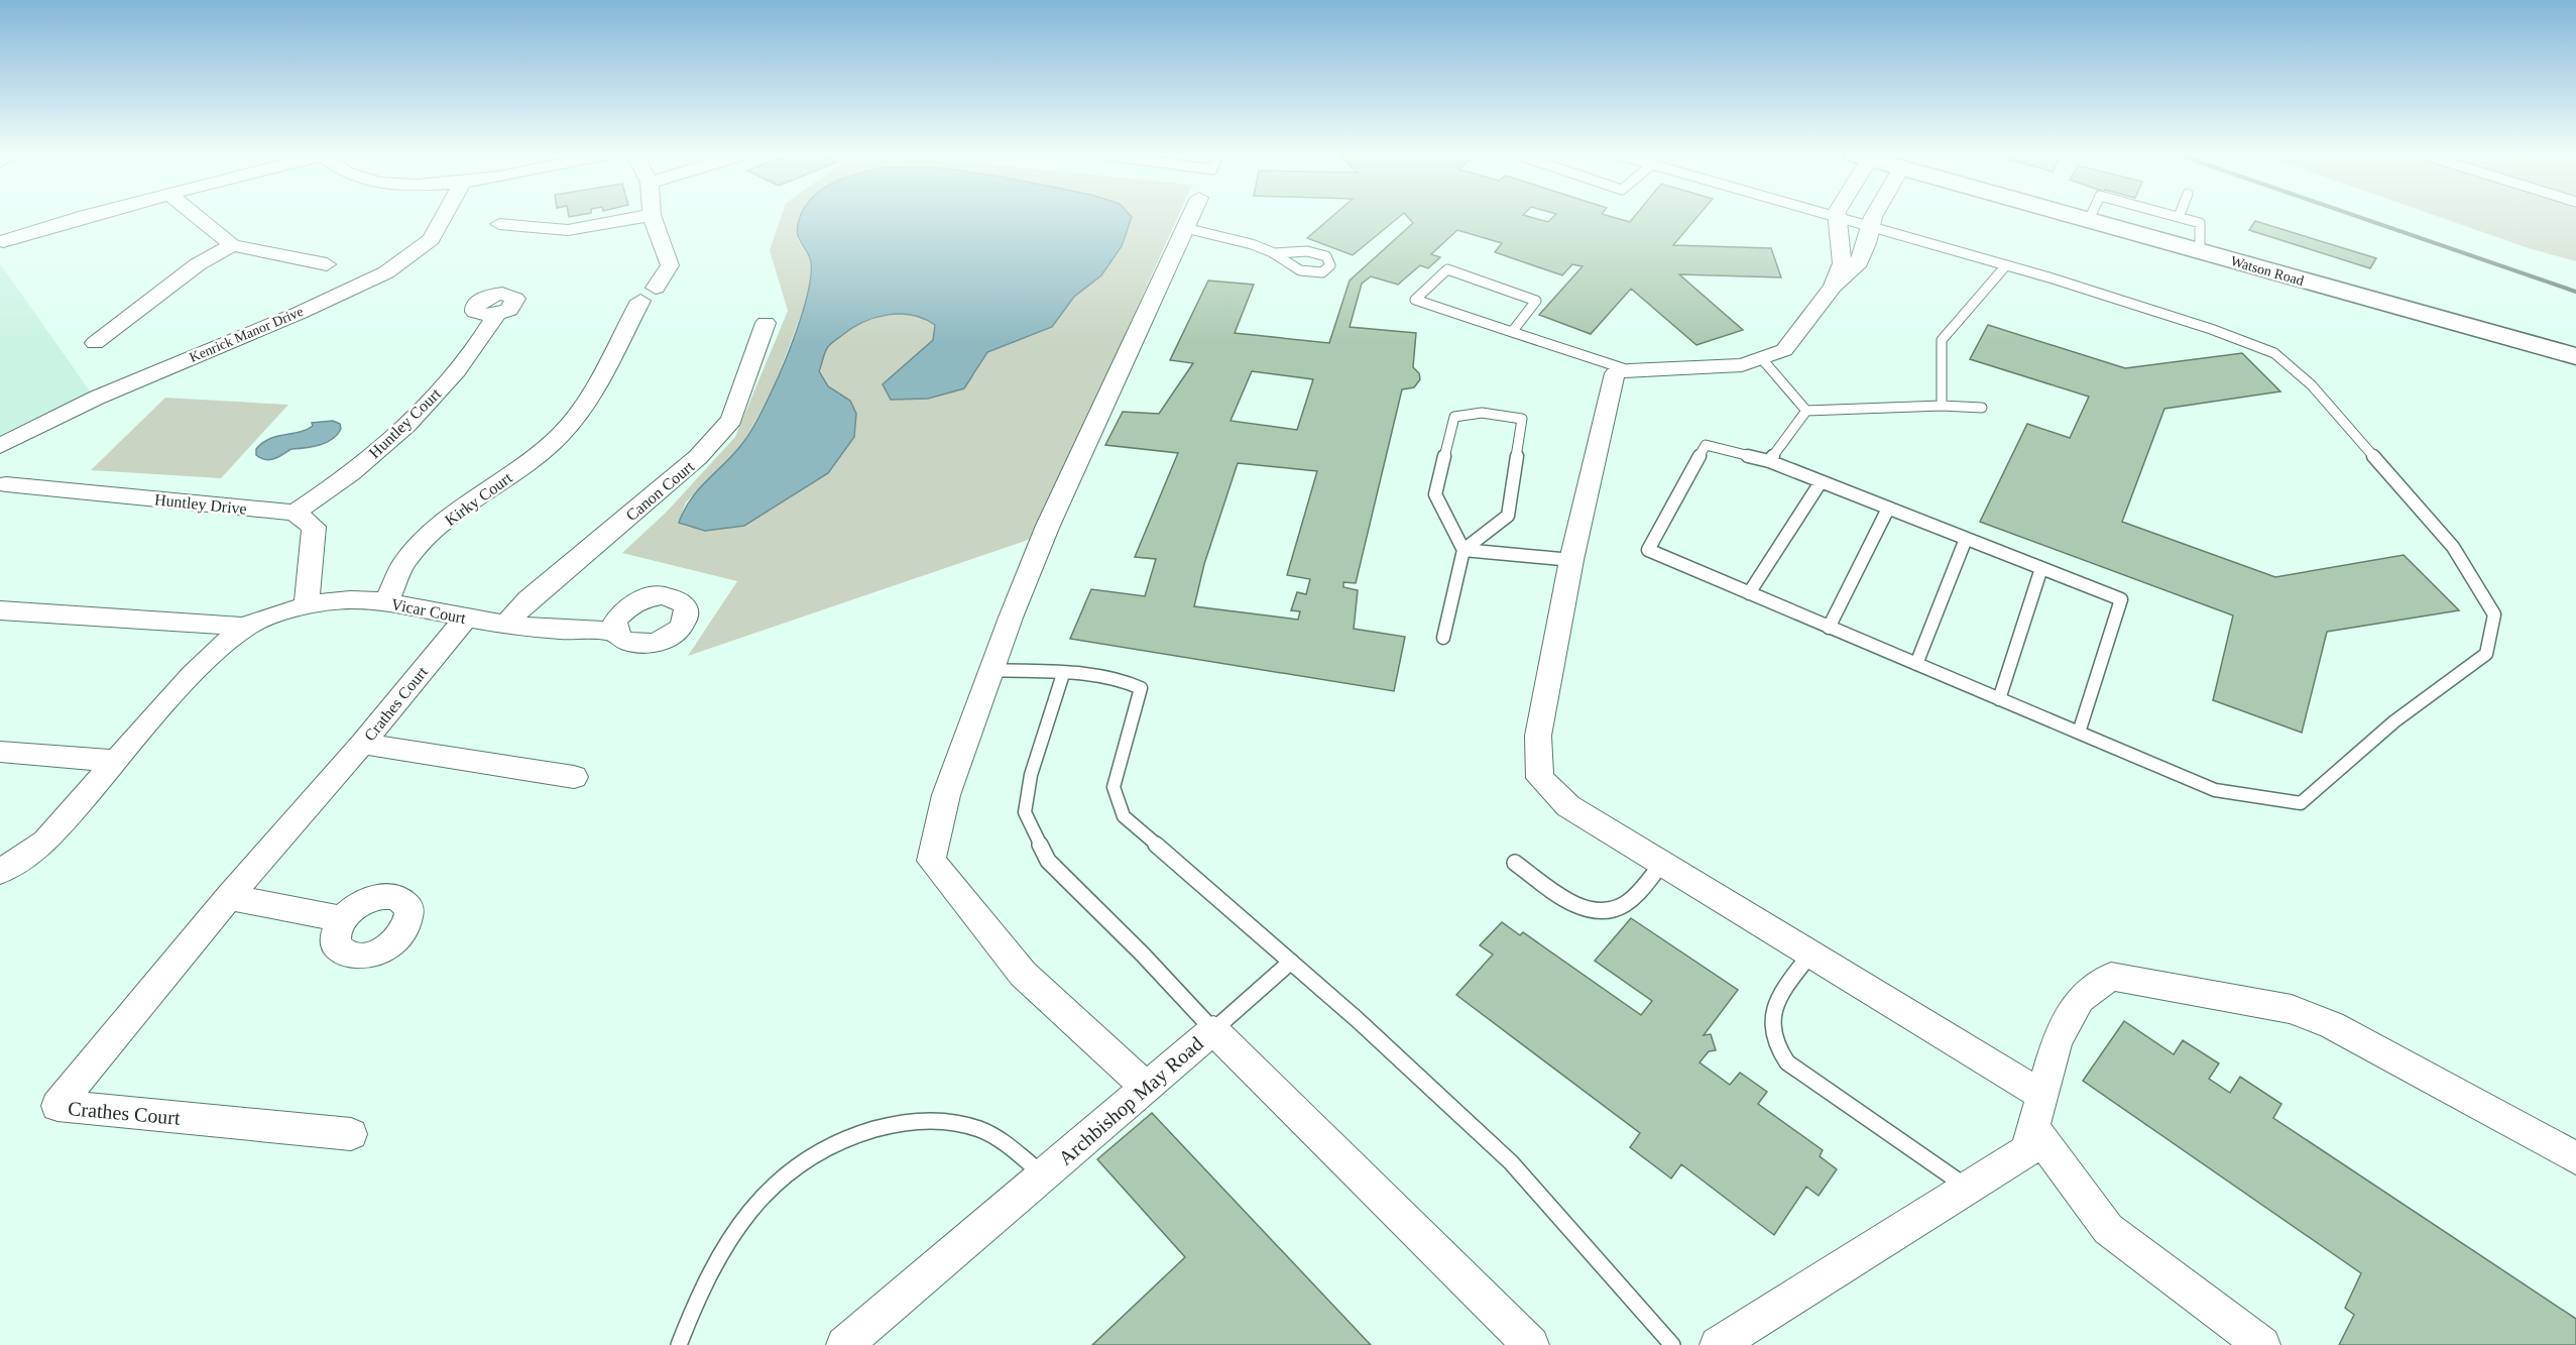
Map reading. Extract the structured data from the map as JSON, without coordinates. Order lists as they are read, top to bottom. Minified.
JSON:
{"streets":{"main road":["Watson Road"],"street":["Kenrick Manor Drive","Huntley Court","Canon Court","Kirky Court","Huntley Drive","Vicar Court","Crathes Court","Archbishop May Road"]},"crossings":[["Huntley Court","Huntley Drive"],["Canon Court","Vicar Court"],["Kirky Court","Vicar Court"],["Vicar Court","Crathes Court"]]}
